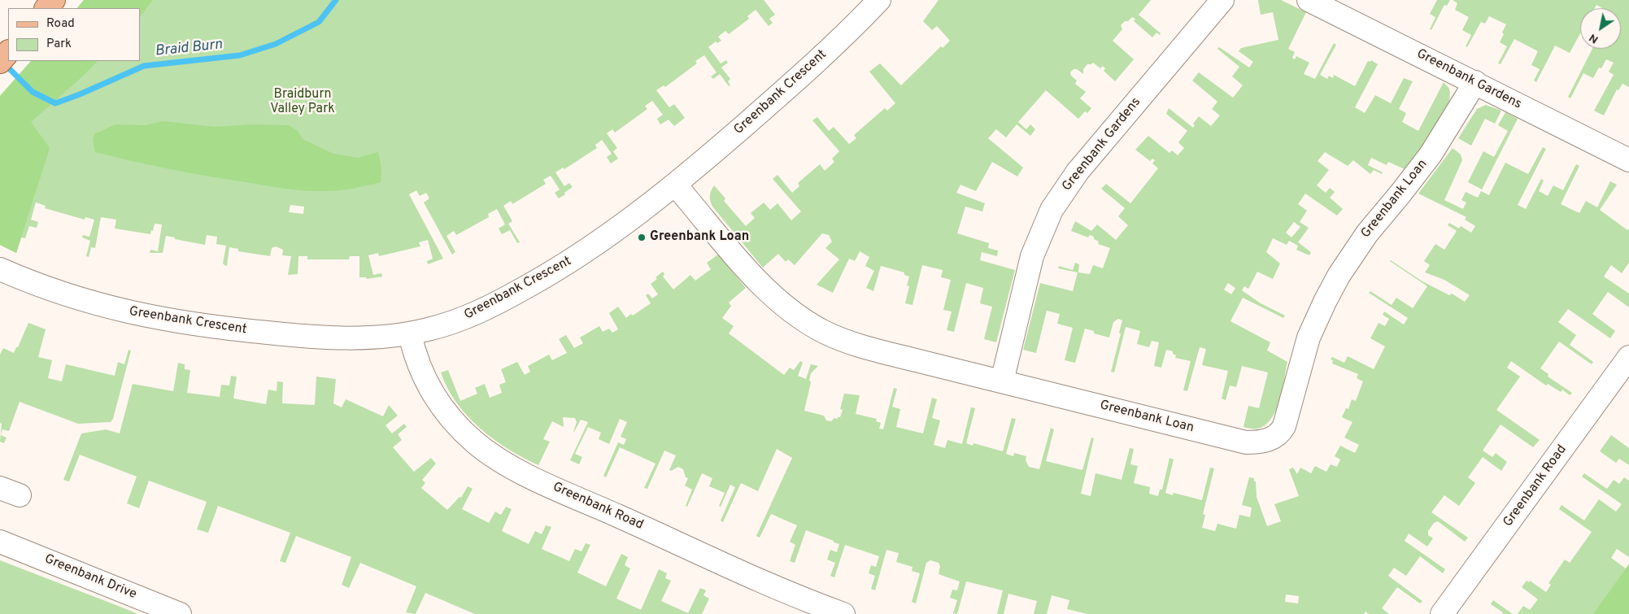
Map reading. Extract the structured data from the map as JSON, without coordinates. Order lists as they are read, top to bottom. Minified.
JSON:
{"streets":{"street":["Greenbank Gardens","Greenbank Crescent","Greenbank Loan","Greenbank Road","Greenbank Drive"]},"crossings":[["Greenbank Gardens","Greenbank Loan"],["Greenbank Crescent","Greenbank Loan"],["Greenbank Crescent","Greenbank Road"]],"water":["Braid Burn"],"parks":["Braidburn Valley Park"],"places":["Greenbank Loan"],"legend":["Road","Park"],"north":"bottom left"}
